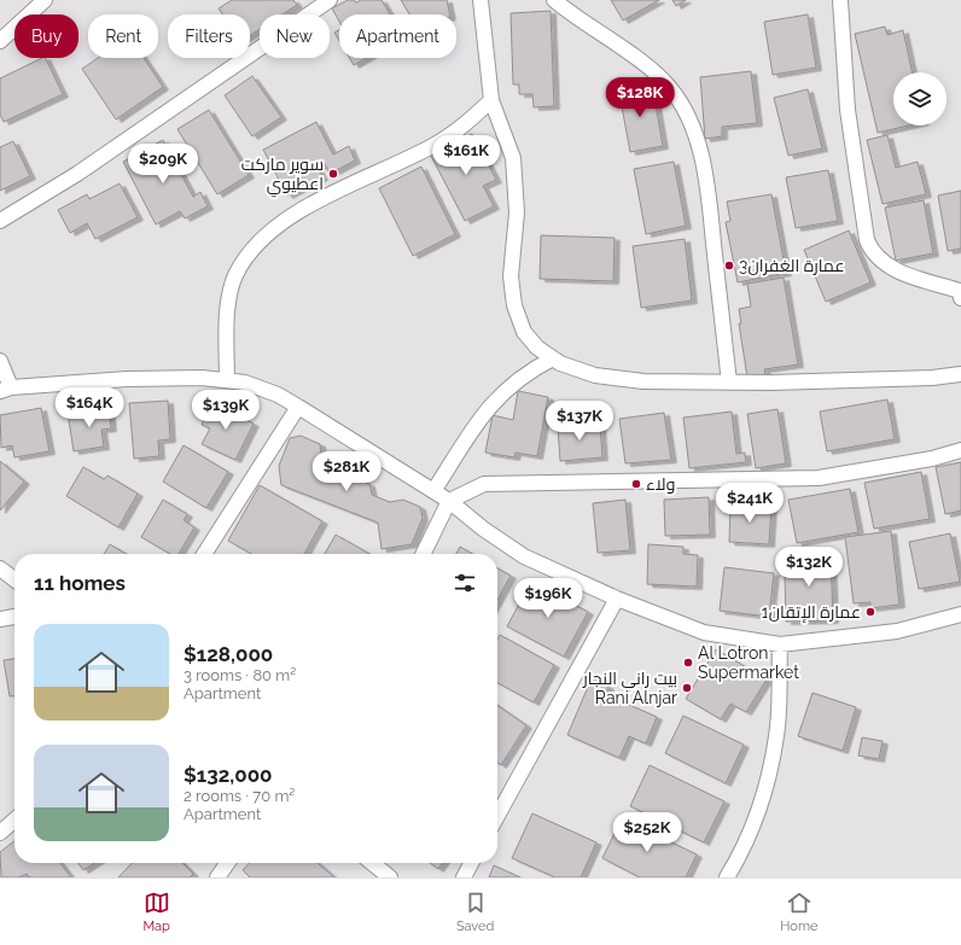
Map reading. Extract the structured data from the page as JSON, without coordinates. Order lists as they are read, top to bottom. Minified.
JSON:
{"places":["سوير ماركت اعطيوي","عمارة الغفران3","ولاء","عمارة الإتقان1","Al Lotron Supermarket","بيت راني النجار Rani Alnjar"],"page":{"chip":["Buy","Rent","Filters","New","Apartment"],"price":["$128K","$161K","$209K","$164K","$139K","$137K","$281K","$241K","$132K","$196K","$252K"],"heading":"11 homes","list":[{"name":"$128,000","note":"3 rooms · 80 m² · Apartment"},{"name":"$132,000","note":"2 rooms · 70 m² · Apartment"}],"tabs":["Map","Saved","Home"]}}
